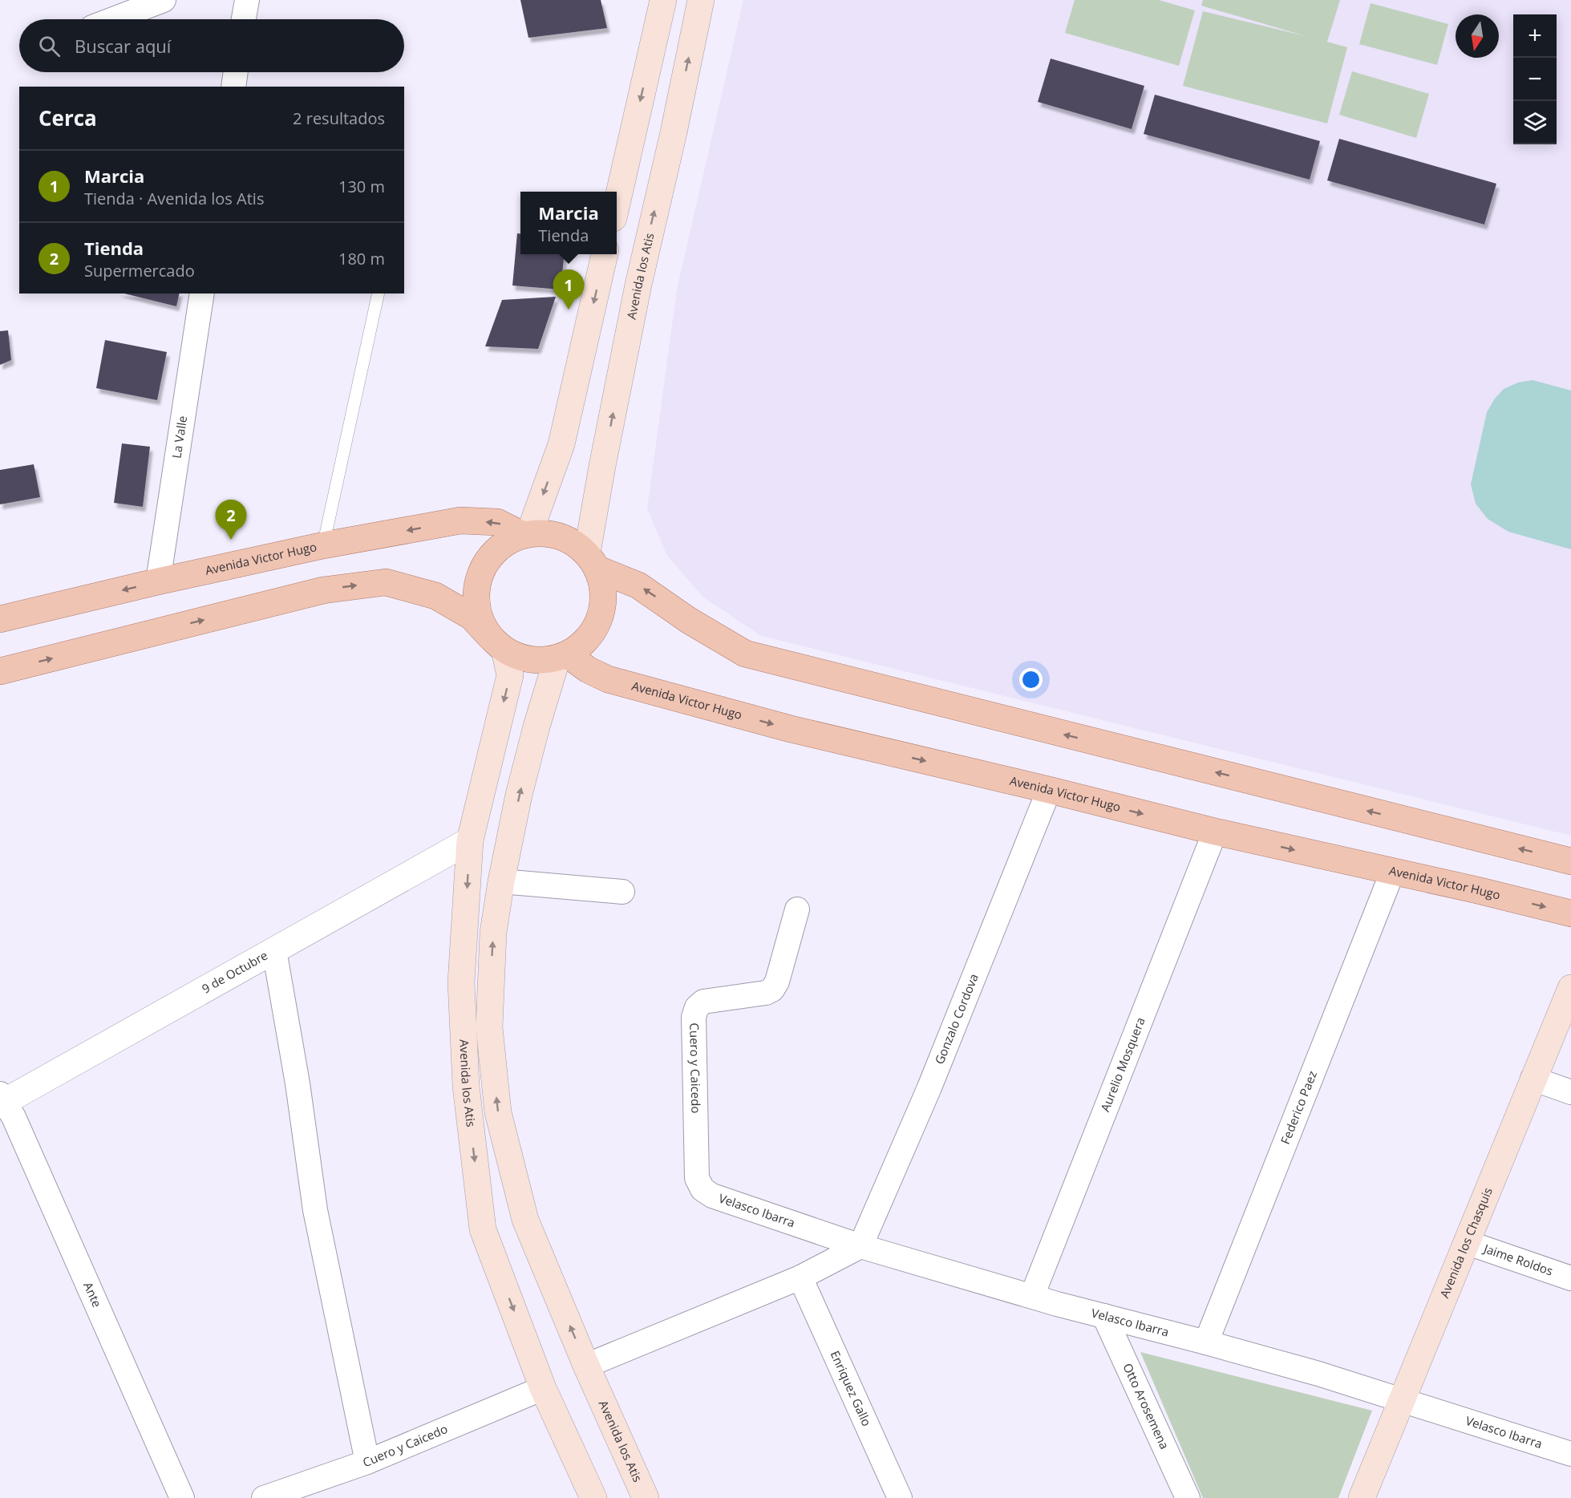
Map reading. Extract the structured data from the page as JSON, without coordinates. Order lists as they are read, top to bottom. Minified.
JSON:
{"streets":{"main road":["Avenida los Atis","Avenida Victor Hugo","Avenida los Chasquis"],"street":["La Valle","9 de Octubre","Gonzalo Cordova","Aurelio Mosquera","Cuero y Caicedo","Federico Paez","Velasco Ibarra","Jaime Roldos","Ante","Enriquez Gallo","Otto Arosemena"]},"crossings":[["Avenida los Atis","Avenida Victor Hugo"],["Avenida los Atis","9 de Octubre"],["Avenida los Atis","Cuero y Caicedo"],["La Valle","Avenida Victor Hugo"],["Avenida Victor Hugo","Gonzalo Cordova"],["Avenida Victor Hugo","Aurelio Mosquera"],["Avenida Victor Hugo","Federico Paez"],["9 de Octubre","Ante"],["Gonzalo Cordova","Velasco Ibarra"],["Aurelio Mosquera","Velasco Ibarra"],["Cuero y Caicedo","Velasco Ibarra"],["Federico Paez","Velasco Ibarra"],["Velasco Ibarra","Avenida los Chasquis"],["Velasco Ibarra","Otto Arosemena"],["Avenida los Chasquis","Jaime Roldos"]],"north":"bottom","page":{"map_buttons":["+","−"],"search":"Buscar aquí","heading":["Cerca","2 resultados"],"list":[{"mark":"1","name":"Marcia","note":"Tienda · Avenida los Atis","value":"130 m"},{"mark":"2","name":"Tienda","note":"Supermercado","value":"180 m"}],"popup":["Marcia","Tienda"],"pins":["1","2"]}}
